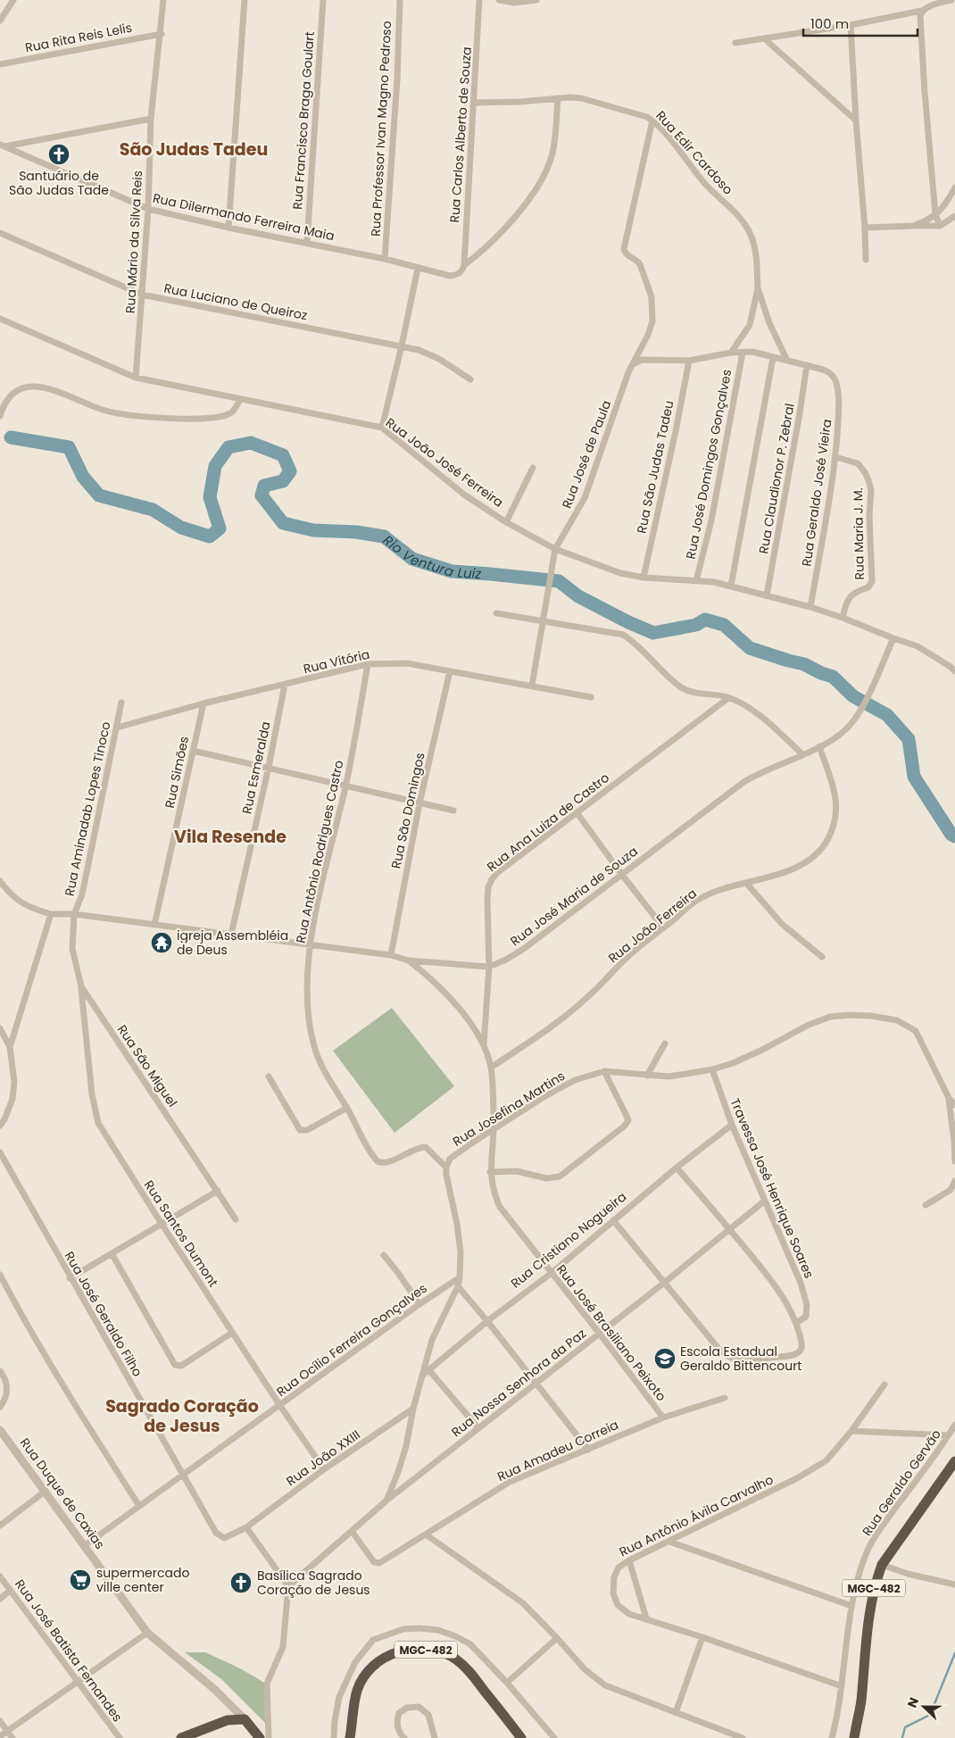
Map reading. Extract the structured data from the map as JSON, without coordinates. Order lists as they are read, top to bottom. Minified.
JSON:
{"streets":{"highway":["Rua Duque de Caxias","MGC-482"],"street":["Rua Rita Reis Lelis","Rua Francisco Braga Goulart","Rua Professor Ivan Magno Pedroso","Rua Carlos Alberto de Souza","Rua Edir Cardoso","Rua Dilermando Ferreira Maia","Rua Mário da Silva Reis","Rua Luciano de Queiroz","Rua José de Paula","Rua João José Ferreira","Rua José Domingos Gonçalves","Rua São Judas Tadeu","Rua Claudionor P. Zebral","Rua Geraldo José Vieira","Rua Maria J. M.","Rua Vitória","Rua Esmeralda","Rua Simões","Rua Aminadab Lopes Tinoco","Rua São Domingos","Rua Ana Luiza de Castro","Rua Antônio Rodrigues Castro","Rua José Maria de Souza","Rua João Ferreira","Rua São Miguel","Rua Josefina Martins","Travessa José Henrique Soares","Rua Santos Dumont","Rua Cristiano Nogueira","Rua José Geraldo Filho","Rua José Brasiliano Peixoto","Rua Ocílio Ferreira Gonçalves","Rua Nossa Senhora da Paz","Rua Amadeu Correia","Rua João XXIII","Rua Geraldo Gervão","Rua Antônio Ávila Carvalho","Rua José Batista Fernandes"]},"crossings":[["Rua Rita Reis Lelis","Rua Mário da Silva Reis"],["Rua Francisco Braga Goulart","Rua Dilermando Ferreira Maia"],["Rua Professor Ivan Magno Pedroso","Rua Dilermando Ferreira Maia"],["Rua Carlos Alberto de Souza","Rua Edir Cardoso"],["Rua Carlos Alberto de Souza","Rua Dilermando Ferreira Maia"],["Rua Edir Cardoso","Rua José de Paula"],["Rua Dilermando Ferreira Maia","Rua Mário da Silva Reis"],["Rua Mário da Silva Reis","Rua Luciano de Queiroz"],["Rua Mário da Silva Reis","Rua João José Ferreira"],["Rua José de Paula","Rua João José Ferreira"],["Rua José de Paula","Rua Geraldo José Vieira"],["Rua José de Paula","Rua Vitória"],["Rua João José Ferreira","Rua José Domingos Gonçalves"],["Rua João José Ferreira","Rua São Judas Tadeu"],["Rua João José Ferreira","Rua Claudionor P. Zebral"],["Rua João José Ferreira","Rua Geraldo José Vieira"],["Rua João José Ferreira","Rua Maria J. M."],["Rua João José Ferreira","Rua José Maria de Souza"],["Rua José Domingos Gonçalves","Rua Geraldo José Vieira"],["Rua São Judas Tadeu","Rua Geraldo José Vieira"],["Rua Claudionor P. Zebral","Rua Geraldo José Vieira"],["Rua Geraldo José Vieira","Rua Maria J. M."],["Rua Vitória","Rua Esmeralda"],["Rua Vitória","Rua Simões"],["Rua Vitória","Rua Aminadab Lopes Tinoco"],["Rua Vitória","Rua São Domingos"],["Rua Vitória","Rua Antônio Rodrigues Castro"],["Rua Esmeralda","Rua José Maria de Souza"],["Rua Simões","Rua José Maria de Souza"],["Rua Aminadab Lopes Tinoco","Rua José Maria de Souza"],["Rua Aminadab Lopes Tinoco","Rua São Miguel"],["Rua São Domingos","Rua José Maria de Souza"],["Rua Ana Luiza de Castro","Rua José Maria de Souza"],["Rua Ana Luiza de Castro","Rua José Brasiliano Peixoto"],["Rua Antônio Rodrigues Castro","Rua José Maria de Souza"],["Rua Antônio Rodrigues Castro","Rua Josefina Martins"],["Rua José Maria de Souza","Rua João Ferreira"],["Rua José Maria de Souza","Rua São Miguel"],["Rua José Maria de Souza","Rua José Brasiliano Peixoto"],["Rua João Ferreira","Rua José Brasiliano Peixoto"],["Rua São Miguel","Rua Santos Dumont"],["Rua Josefina Martins","Travessa José Henrique Soares"],["Rua Josefina Martins","Rua José Brasiliano Peixoto"],["Travessa José Henrique Soares","Rua Cristiano Nogueira"],["Travessa José Henrique Soares","Rua Nossa Senhora da Paz"],["Rua Santos Dumont","Rua Ocílio Ferreira Gonçalves"],["Rua Santos Dumont","Rua João XXIII"],["Rua Cristiano Nogueira","Rua José Brasiliano Peixoto"],["Rua José Geraldo Filho","Rua Ocílio Ferreira Gonçalves"],["Rua José Geraldo Filho","Rua João XXIII"],["Rua José Brasiliano Peixoto","Rua Nossa Senhora da Paz"],["Rua José Brasiliano Peixoto","Rua Amadeu Correia"],["Rua Ocílio Ferreira Gonçalves","Rua Duque de Caxias"],["Rua Nossa Senhora da Paz","Rua Amadeu Correia"],["Rua Geraldo Gervão","Rua Antônio Ávila Carvalho"]],"districts":["São Judas Tadeu","Vila Resende","Sagrado Coração de Jesus"],"water":["Rio Ventura Luiz"],"places":{"church":["Santuário de São Judas Tade","Basílica Sagrado Coração de Jesus"],"temple":["igreja Assembléia de Deus"],"school or university":["Escola Estadual Geraldo Bittencourt"],"supermarket":["supermercado ville center"]},"scale_bar":"100 m","north":"left"}
